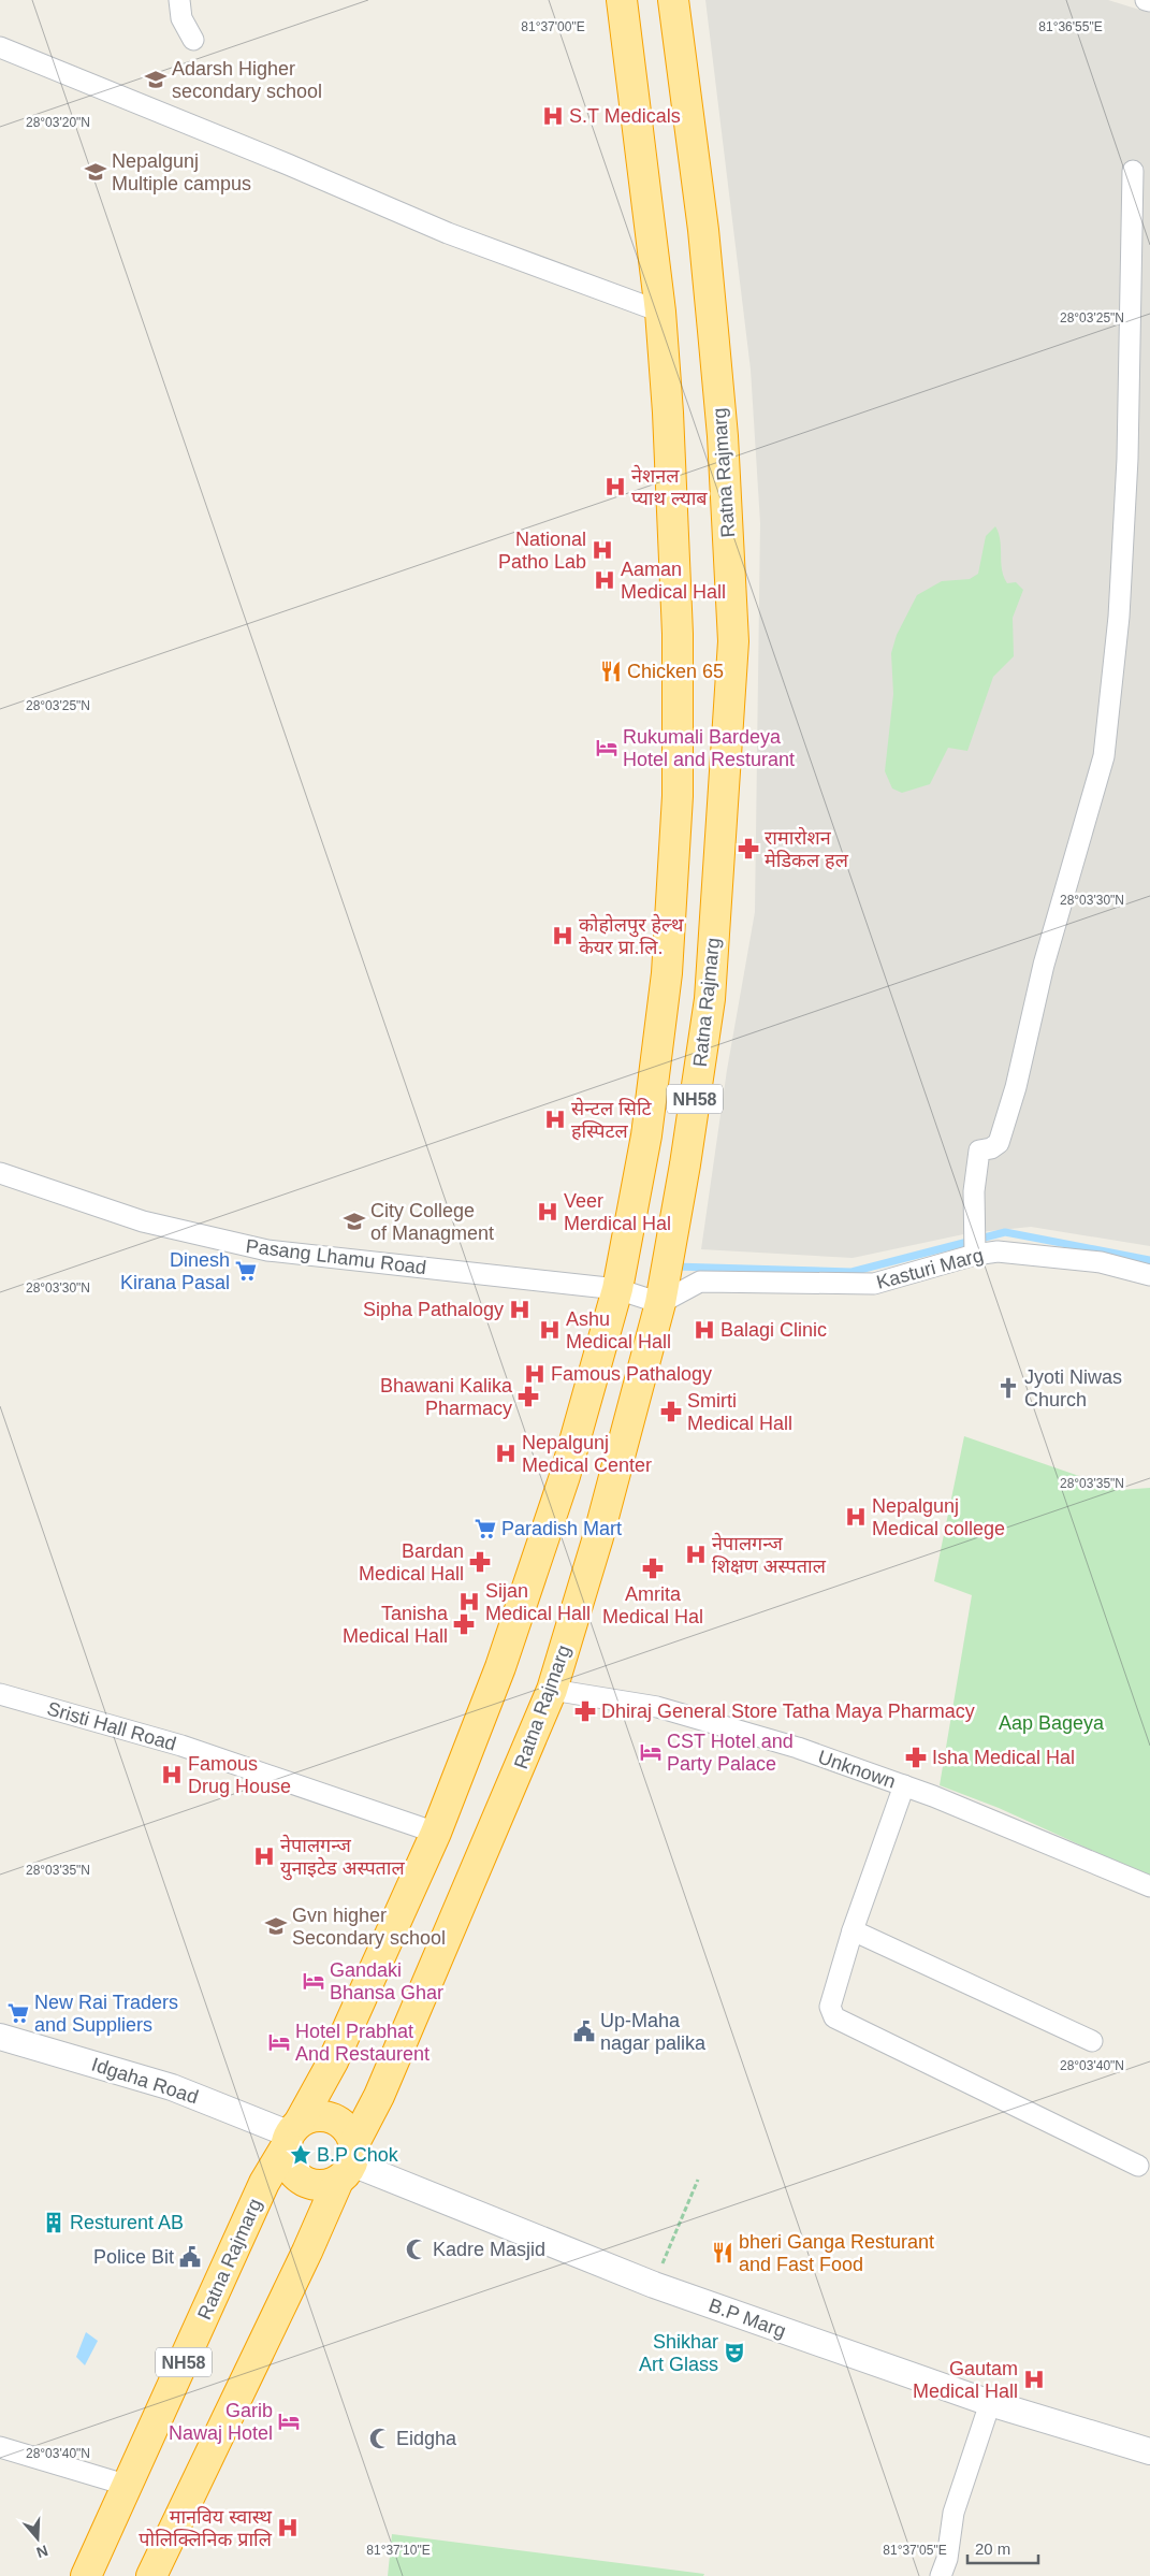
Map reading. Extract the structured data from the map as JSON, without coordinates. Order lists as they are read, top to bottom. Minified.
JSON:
{"streets":{"highway":["Ratna Rajmarg","NH58"],"street":["Pasang Lhamu Road","Kasturi Marg","Sristi Hall Road","Unknown","Idgaha Road","B.P Marg"]},"crossings":[["Ratna Rajmarg","Pasang Lhamu Road"],["Ratna Rajmarg","Kasturi Marg"],["Ratna Rajmarg","Sristi Hall Road"],["Ratna Rajmarg","Unknown"],["Ratna Rajmarg","Idgaha Road"],["Ratna Rajmarg","B.P Marg"],["Idgaha Road","B.P Marg"]],"parks":["Aap Bageya"],"places":{"school or university":["Adarsh Higher secondary school","Nepalgunj Multiple campus","City College of Managment","Gvn higher Secondary school"],"hospital":["S.T Medicals","नेशनल प्याथ ल्याब","National Patho Lab","Aaman Medical Hall","काेहाेलपुर हेल्थ केयर प्रा.लि.","सेन्टल सिटि हस्पिटल","Veer Merdical Hal","Sipha Pathalogy","Ashu Medical Hall","Balagi Clinic","Famous Pathalogy","Nepalgunj Medical Center","Nepalgunj Medical college","नेपालगन्ज शिक्षण अस्पताल","Sijan Medical Hall","Famous Drug House","नेपालगन्ज युनाइटेड अस्पताल","Gautam Medical Hall","मानविय स्वास्थ पोलिक्लिनिक प्रालि"],"restaurant":["Chicken 65","bheri Ganga Resturant and Fast Food"],"hotel":["Rukumali Bardeya Hotel and Resturant","CST Hotel and Party Palace","Gandaki Bhansa Ghar","Hotel Prabhat And Restaurent","Garib Nawaj Hotel"],"pharmacy":["रामारोशन मेडिकल हल","Bhawani Kalika Pharmacy","Smirti Medical Hall","Bardan Medical Hall","Amrita Medical Hal","Tanisha Medical Hall","Dhiraj General Store Tatha Maya Pharmacy","Isha Medical Hal"],"supermarket":["Dinesh Kirana Pasal","Paradish Mart","New Rai Traders and Suppliers"],"church":["Jyoti Niwas Church"],"public building":["Up-Maha nagar palika","Police Bit"],"place":["B.P Chok"],"building":["Resturent AB"],"mosque":["Kadre Masjid","Eidgha"],"theatre":["Shikhar Art Glass"]},"scale_bar":"20 m","north":"bottom","coordinates":["81°37'00\"E","81°36'55\"E","28°03'20\"N","28°03'25\"N","28°03'30\"N","28°03'35\"N","28°03'40\"N","81°37'10\"E","81°37'05\"E"]}
